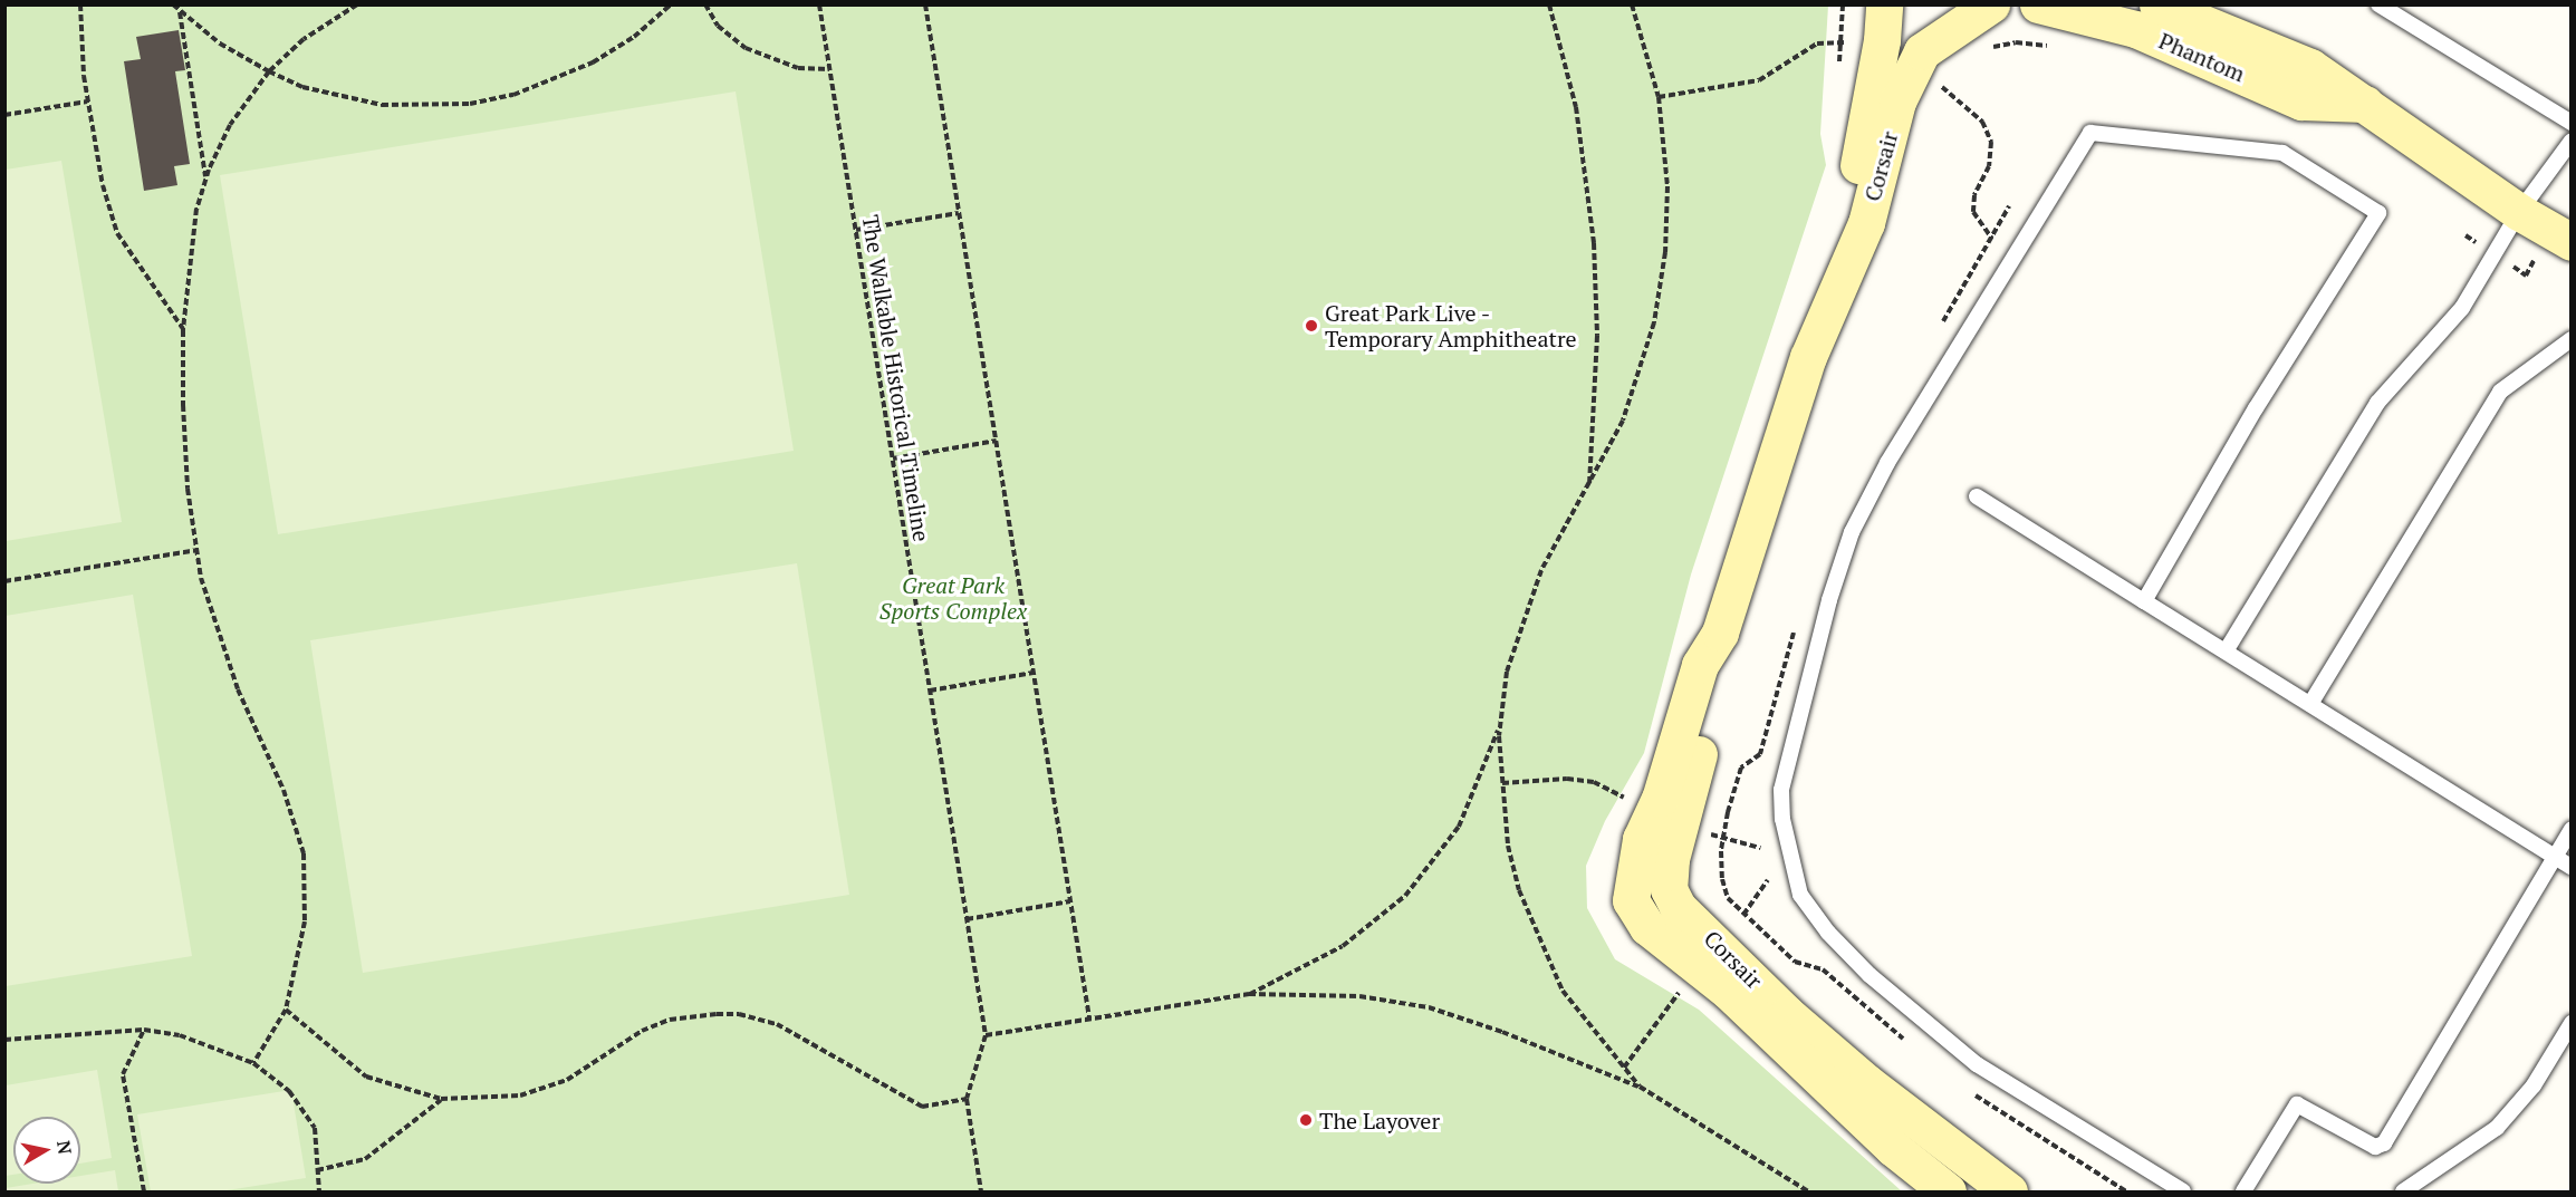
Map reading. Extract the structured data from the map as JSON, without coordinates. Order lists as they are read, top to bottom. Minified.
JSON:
{"streets":{"street":["Phantom","Corsair"],"path":["The Walkable Historical Timeline"]},"parks":["Great Park Sports Complex"],"places":["Great Park Live - Temporary Amphitheatre","The Layover"],"north":"right"}
